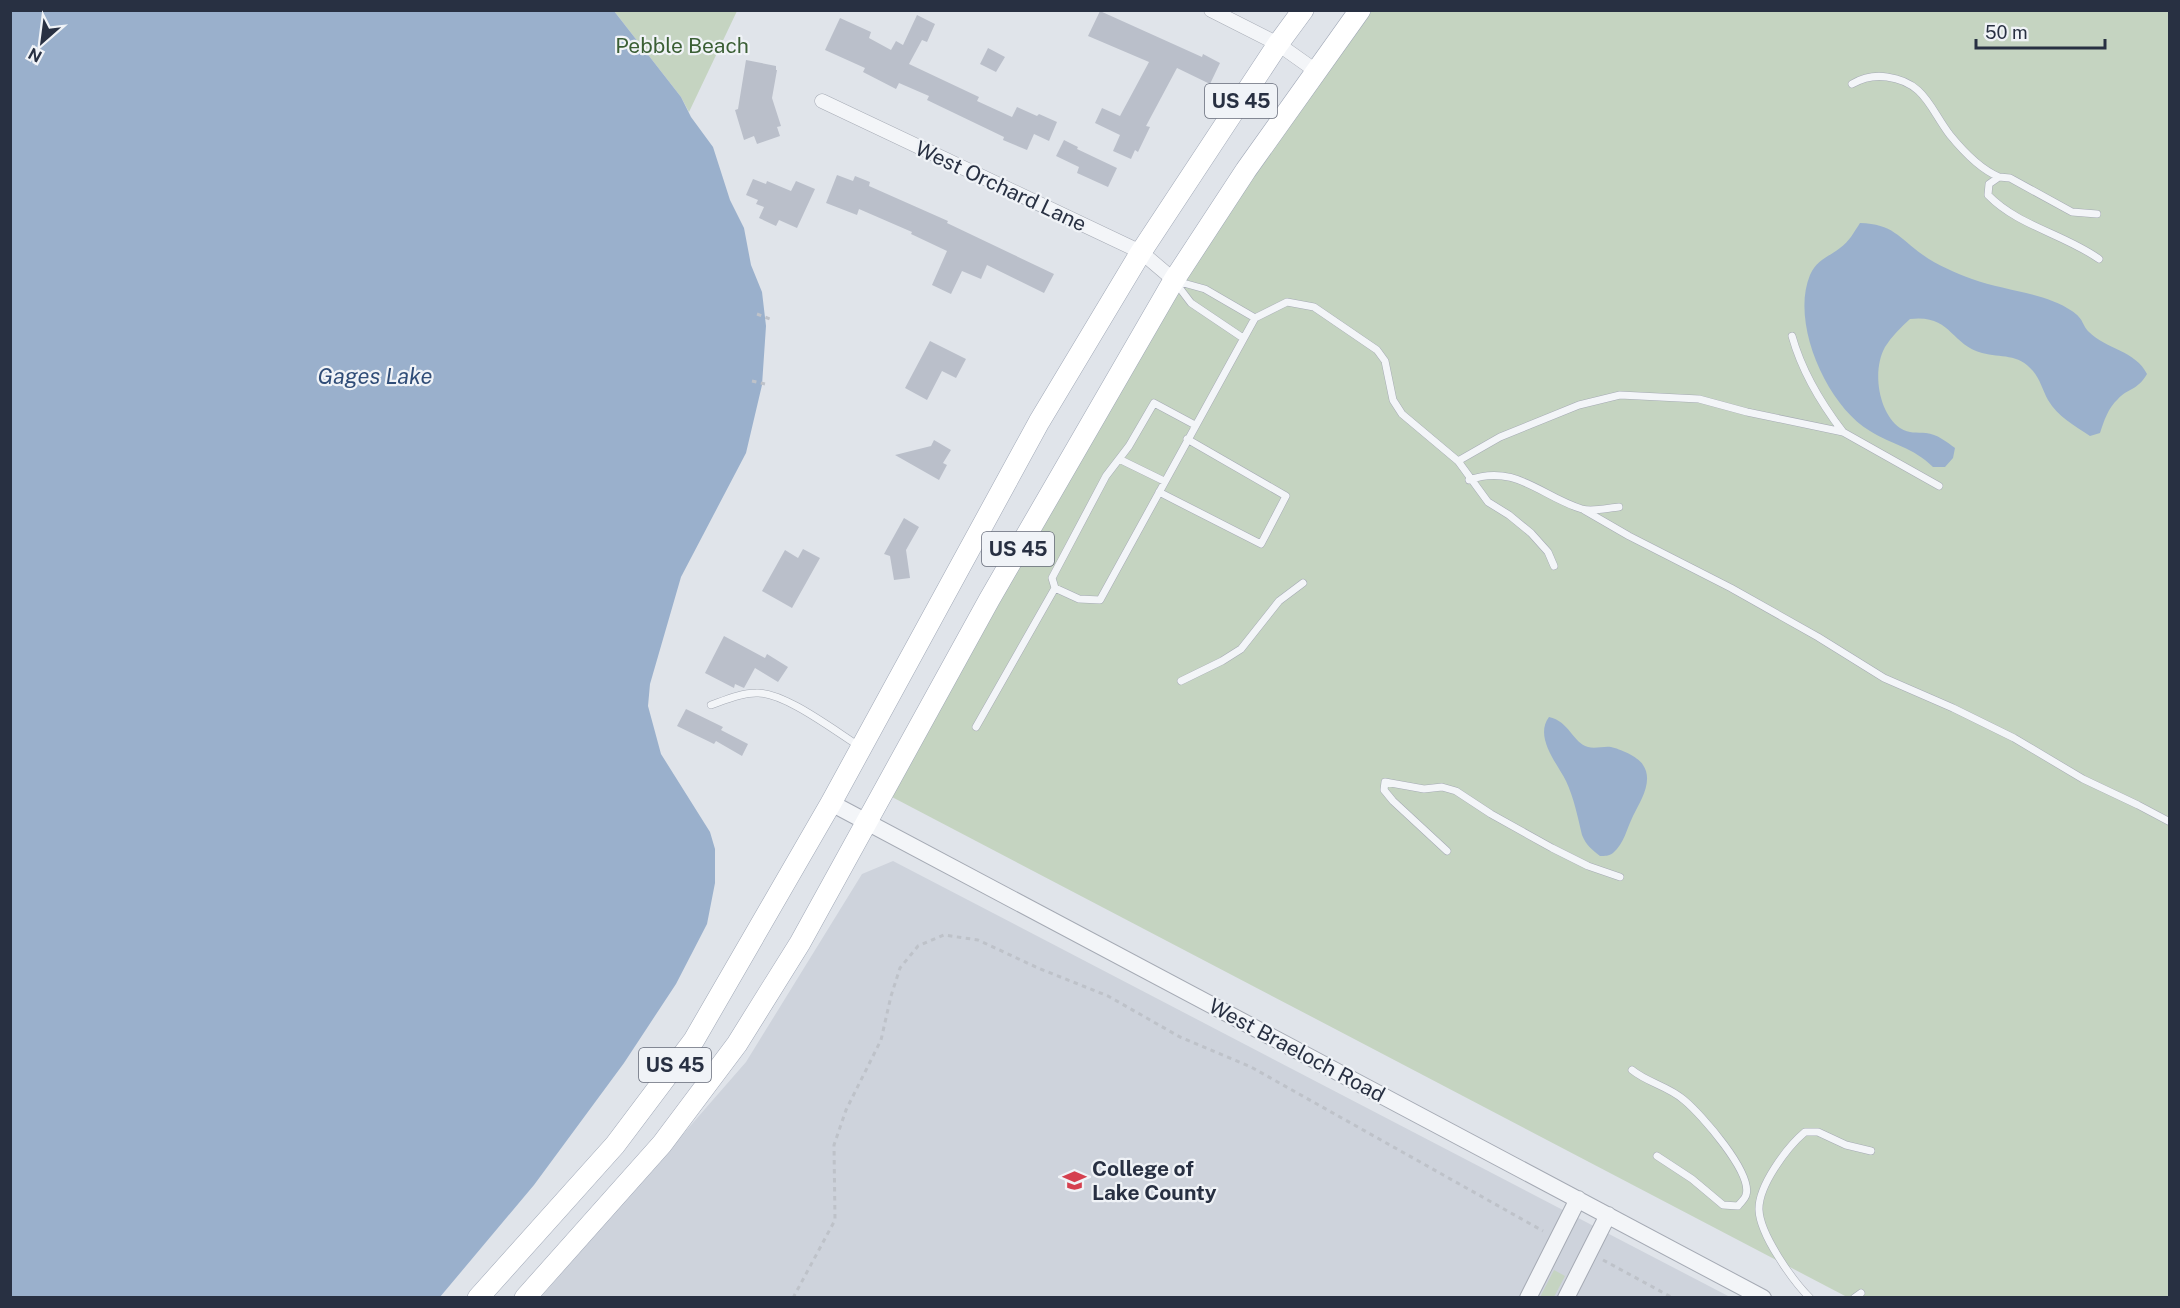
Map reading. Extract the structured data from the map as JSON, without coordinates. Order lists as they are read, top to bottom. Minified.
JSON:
{"streets":{"main road":["US 45"],"street":["West Orchard Lane","West Braeloch Road"]},"crossings":[["US 45","West Orchard Lane"],["US 45","West Braeloch Road"]],"water":["Gages Lake"],"parks":["Pebble Beach"],"places":{"school or university":["College of Lake County"]},"scale_bar":"50 m","north":"bottom left"}
